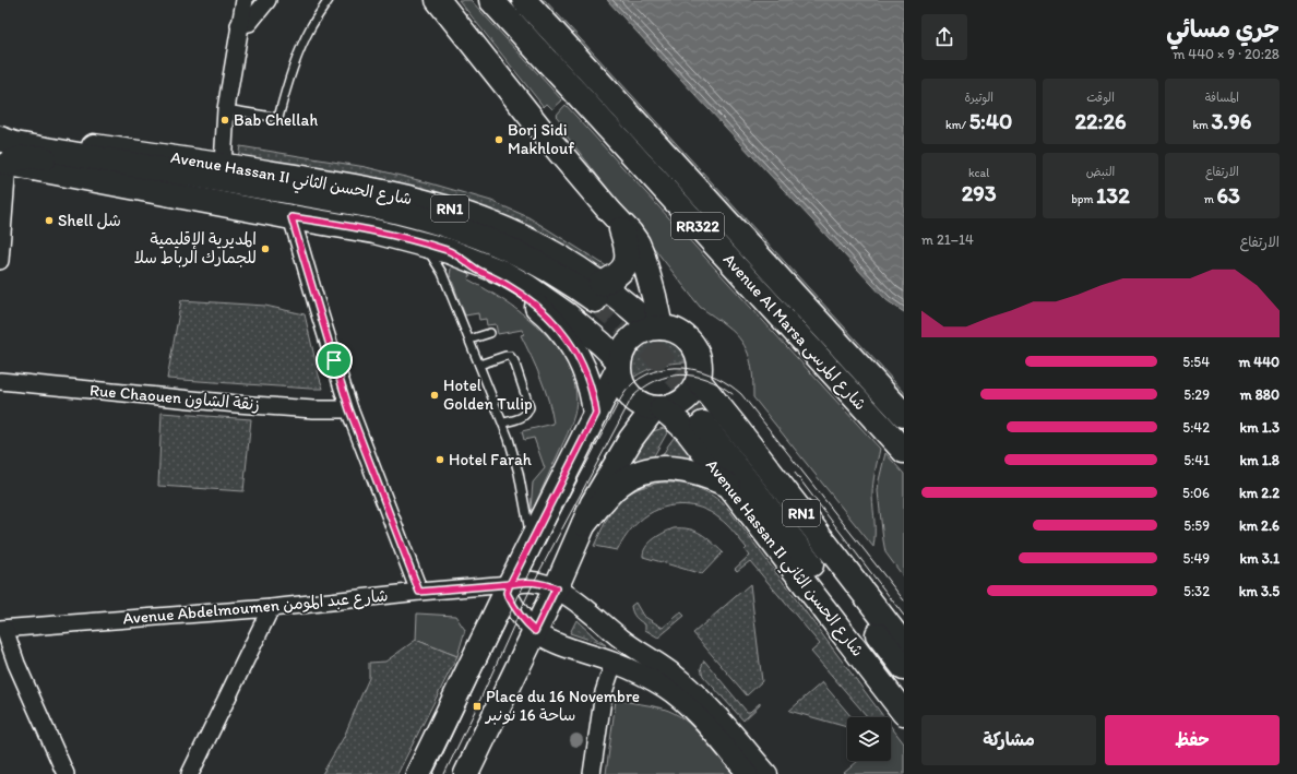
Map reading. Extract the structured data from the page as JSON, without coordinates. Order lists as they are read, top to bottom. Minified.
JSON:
{"streets":{"main road":["Avenue Hassan II شارع الحسن الثاني","RN1","RR322","Avenue Al Marsa شارع المرسى"],"street":["Rue Chaouen زنقة الشاون","Avenue Abdelmoumen شارع عبد المومن"]},"crossings":[["Avenue Hassan II شارع الحسن الثاني","RN1"]],"places":{"other":["Bab Chellah","Borj Sidi Makhlouf","Shell شل","المديرية الإقليمية للجمارك الرباط سلا","Hotel Golden Tulip","Hotel Farah"],"transit":["Place du 16 Novembre ساحة 16 نونبر"]},"page":{"heading":["جري مسائي","20:28 · 9 × 440 m"],"stats":[["المسافة","3.96 km"],["الوقت","22:26"],["الوتيرة","5:40 /km"],["الارتفاع","63 m"],["النبض","132 bpm"],["kcal","293"]],"chart":["الارتفاع","14–21 m"],"list":[{"name":"440 m","note":"5:54"},{"name":"880 m","note":"5:29"},{"name":"1.3 km","note":"5:42"},{"name":"1.8 km","note":"5:41"},{"name":"2.2 km","note":"5:06"},{"name":"2.6 km","note":"5:59"},{"name":"3.1 km","note":"5:49"},{"name":"3.5 km","note":"5:32"}],"buttons":["حفظ","مشاركة"]}}
